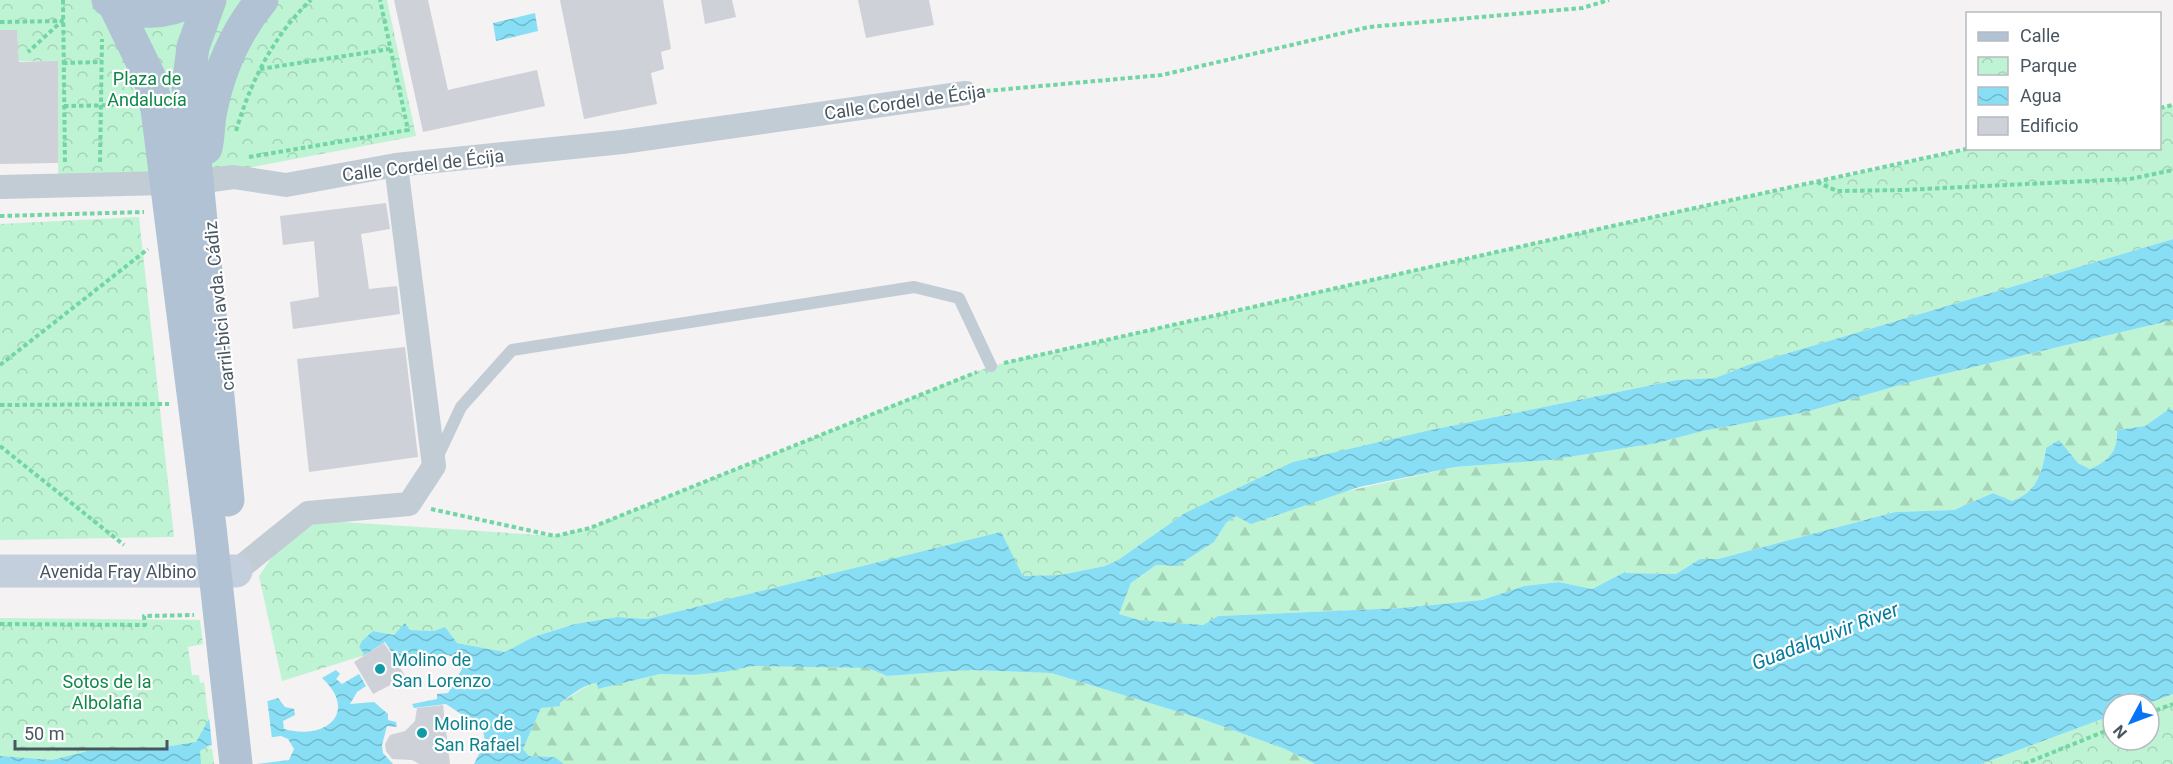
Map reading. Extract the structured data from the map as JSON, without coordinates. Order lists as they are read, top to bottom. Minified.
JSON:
{"streets":{"main road":["Avenida Fray Albino"],"street":["Calle Cordel de Écija"]},"water":["Guadalquivir River"],"parks":["Plaza de Andalucía","Sotos de la Albolafia"],"places":["Molino de San Lorenzo","Molino de San Rafael"],"legend":["Calle","Parque","Agua","Edificio"],"scale_bar":"50 m","north":"bottom left"}
